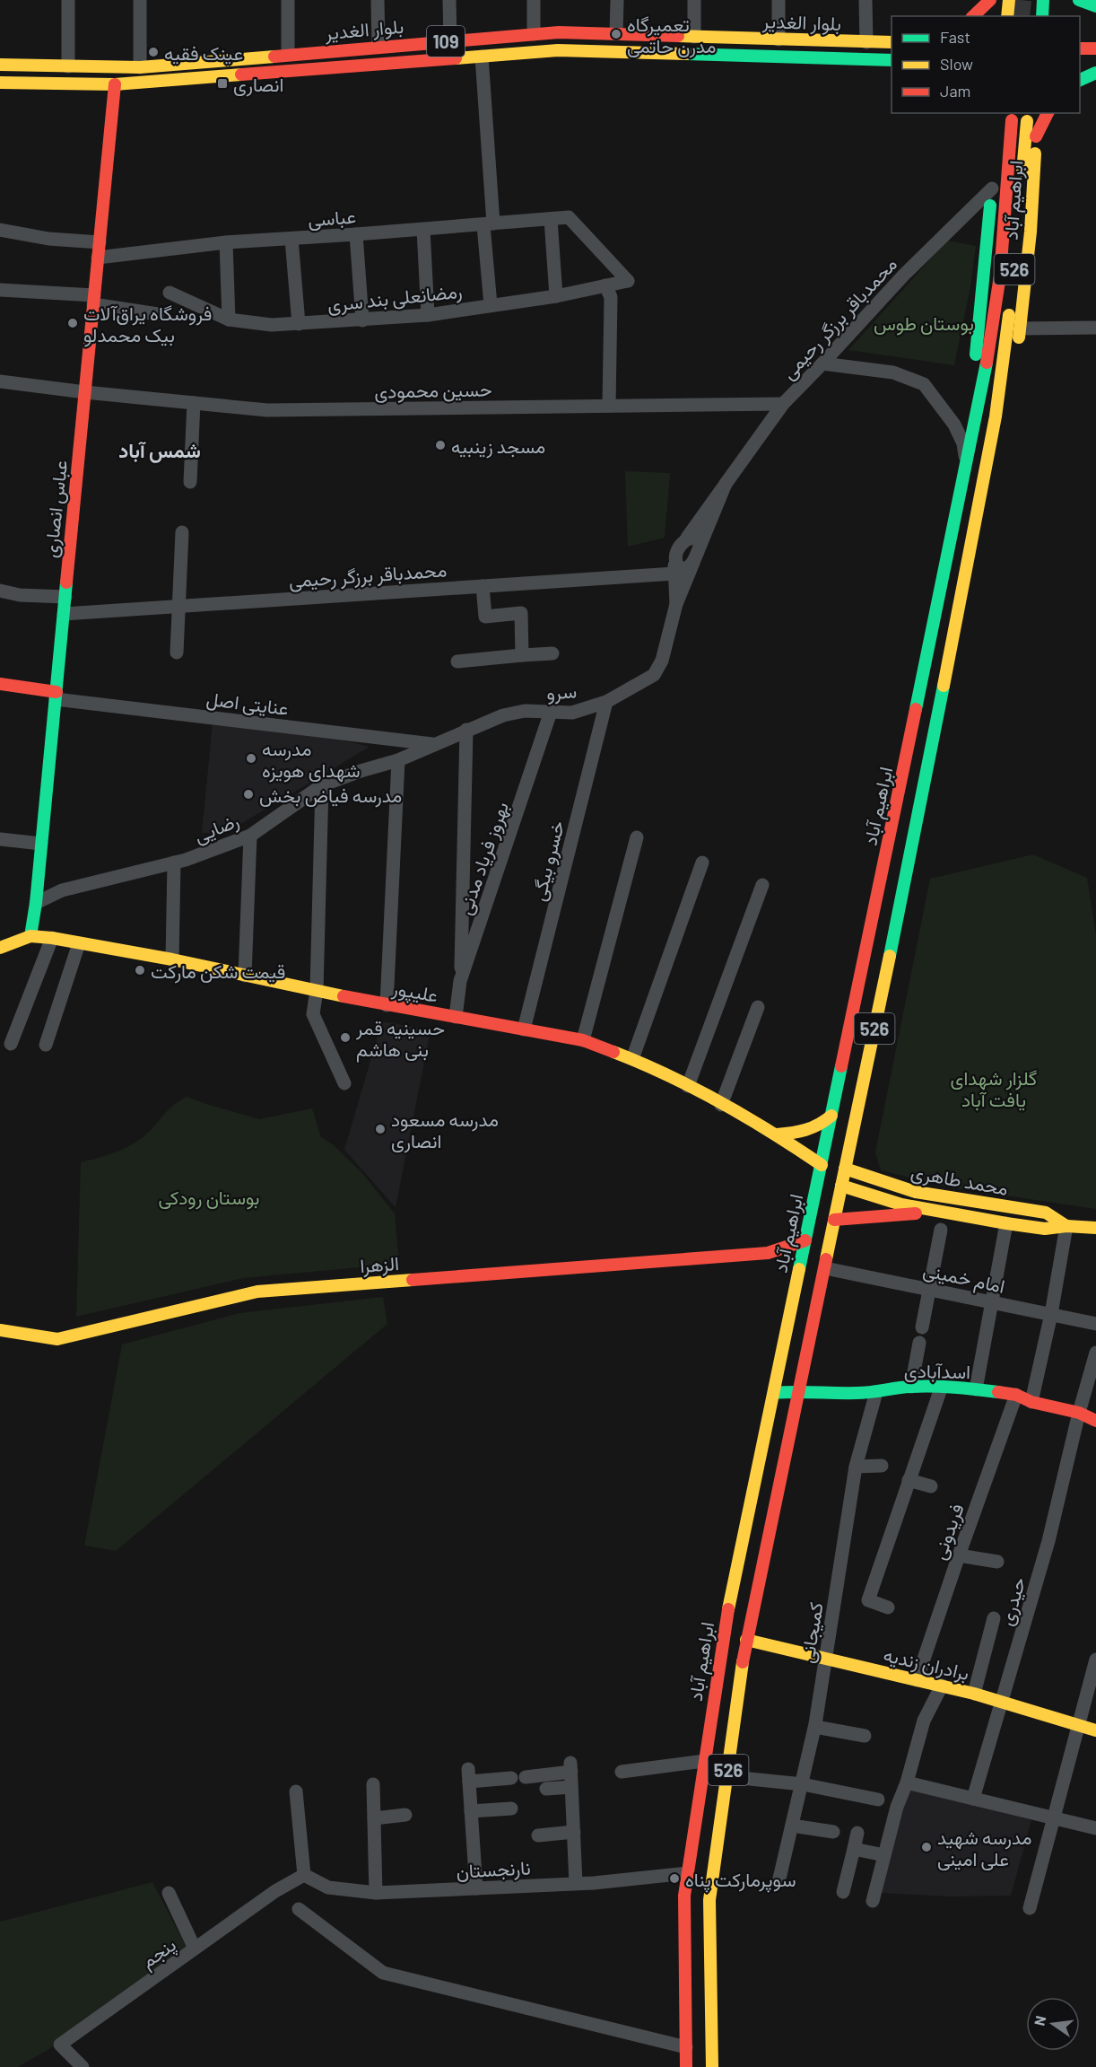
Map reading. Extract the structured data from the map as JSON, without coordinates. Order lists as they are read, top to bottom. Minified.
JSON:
{"streets":{"main road":["بلوار الغدیر","109","ابراهیم آباد","526","عباس انصاری","علیپور","محمد طاهری","الزهرا","اسدآبادی","برادران زندیه"],"street":["عباسی","رمضانعلی بند سری","محمدباقر برزگر رحیمی","حسین محمودی","سرو","عنایتی اصل","رضایی","بهروز فریاد مدنی","خسرو بیگی","امام خمینی","فریدونی","حیدری","کمیجانی","نارنجستان","پنجم"]},"crossings":[["بلوار الغدیر","عباس انصاری"],["ابراهیم آباد","محمدباقر برزگر رحیمی"],["ابراهیم آباد","علیپور"],["ابراهیم آباد","محمد طاهری"],["ابراهیم آباد","الزهرا"],["ابراهیم آباد","امام خمینی"],["ابراهیم آباد","اسدآبادی"],["ابراهیم آباد","برادران زندیه"],["ابراهیم آباد","نارنجستان"],["عباسی","رمضانعلی بند سری"],["عباسی","عباس انصاری"],["محمدباقر برزگر رحیمی","حسین محمودی"],["محمدباقر برزگر رحیمی","عباس انصاری"],["محمدباقر برزگر رحیمی","سرو"],["حسین محمودی","عباس انصاری"],["عباس انصاری","عنایتی اصل"],["عباس انصاری","رضایی"],["عباس انصاری","علیپور"],["سرو","عنایتی اصل"],["سرو","رضایی"],["سرو","بهروز فریاد مدنی"],["سرو","خسرو بیگی"],["بهروز فریاد مدنی","علیپور"],["خسرو بیگی","علیپور"],["اسدآبادی","فریدونی"],["اسدآبادی","حیدری"],["اسدآبادی","کمیجانی"],["فریدونی","برادران زندیه"],["حیدری","برادران زندیه"],["کمیجانی","برادران زندیه"],["نارنجستان","پنجم"]],"districts":["شمس آباد"],"parks":["بوستان طوس","گلزار شهدای یافت آباد","بوستان رودکی"],"places":{"other":["تعمیرگاه مدرن حاتمی","عینک فقیه","فروشگاه یراق‌آلات بیک محمدلو","مسجد زینبیه","مدرسه شهدای هویزه","مدرسه فیاض بخش","قیمت شکن مارکت","حسینیه قمر بنی هاشم","مدرسه مسعود انصاری","مدرسه شهید علی امینی","سوپرمارکت پناه"],"transit":["انصاری"]},"legend":["Fast","Slow","Jam"],"north":"left"}
